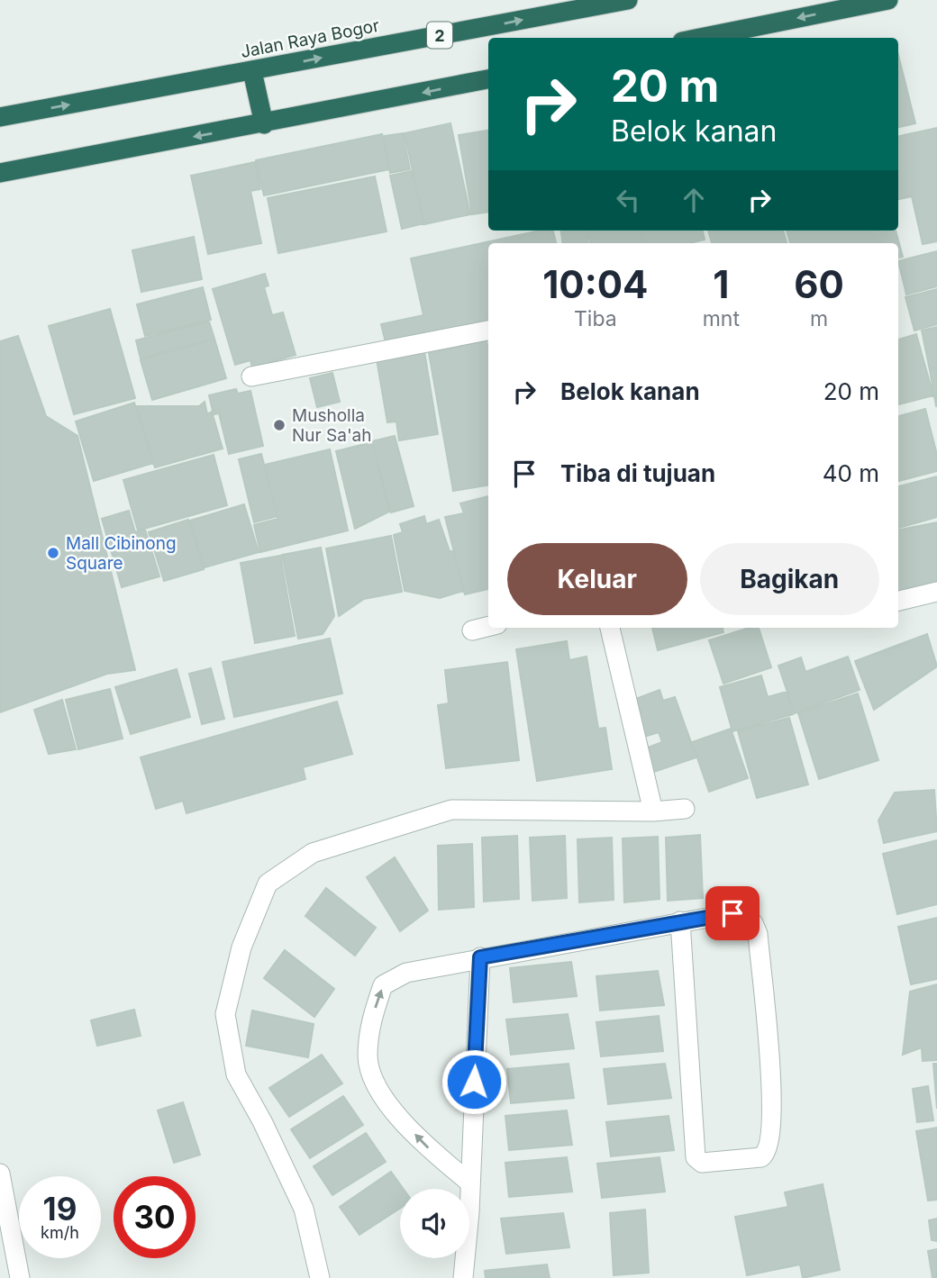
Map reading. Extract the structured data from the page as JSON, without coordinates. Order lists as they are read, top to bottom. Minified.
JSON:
{"streets":{"highway":["2","Jalan Raya Bogor"]},"places":["Musholla Nur Sa'ah","Mall Cibinong Square"],"page":{"turn":["20 m","Belok kanan"],"eta":["10:04","Tiba","1","mnt","60","m"],"list":[{"name":"Belok kanan","value":"20 m"},{"name":"Tiba di tujuan","value":"40 m"}],"buttons":["Keluar","Bagikan"],"speed":"19 km/h","limit":"30"}}
